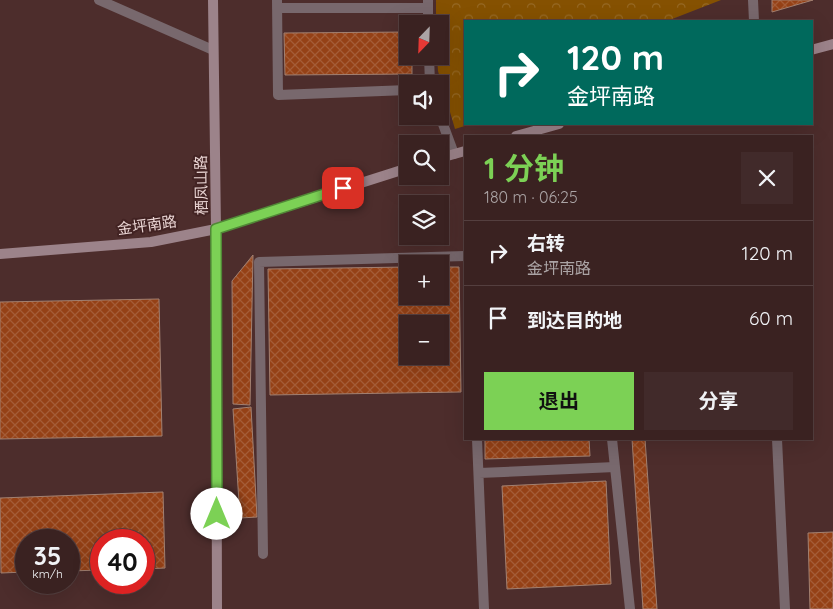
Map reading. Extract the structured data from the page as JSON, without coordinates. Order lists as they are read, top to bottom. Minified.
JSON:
{"streets":{"street":["栖凤山路","金坪南路"]},"crossings":[["栖凤山路","金坪南路"]],"north":"bottom left","page":{"map_buttons":["+","−"],"turn":["120 m","金坪南路"],"heading":["1 分钟","180 m · 06:25"],"list":[{"name":"右转","note":"金坪南路","value":"120 m"},{"name":"到达目的地","value":"60 m"}],"buttons":["退出","分享"],"speed":"35 km/h","limit":"40"}}
